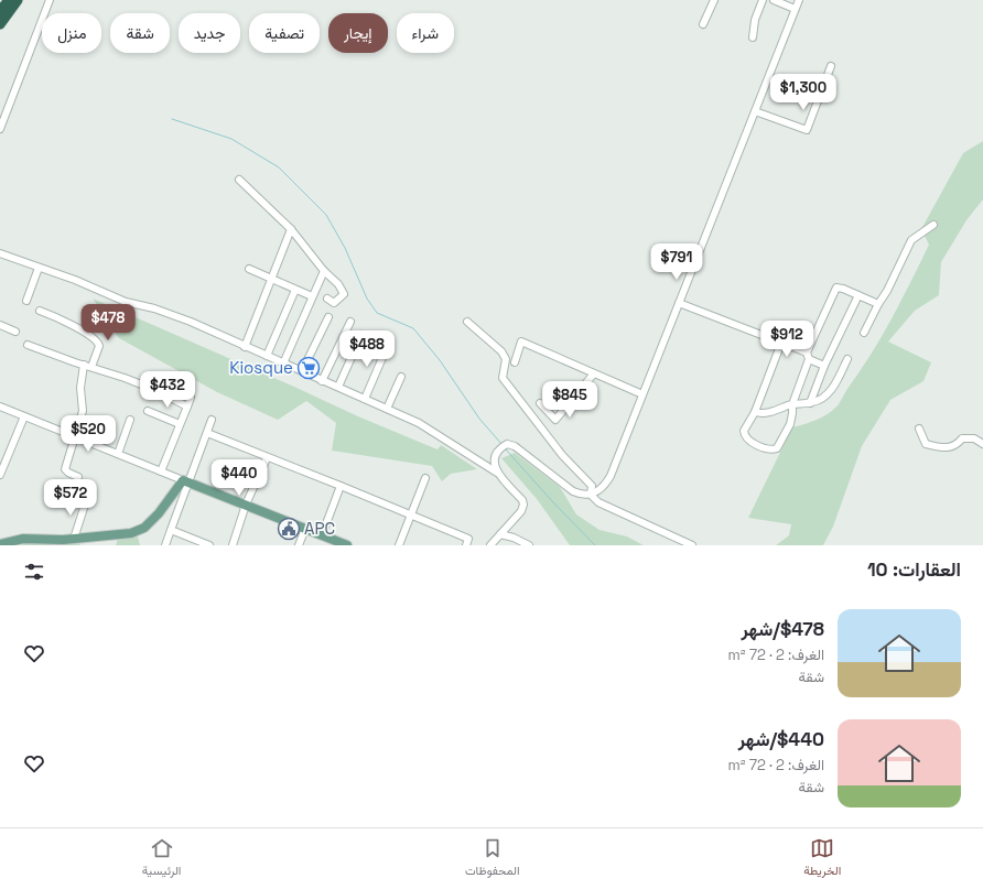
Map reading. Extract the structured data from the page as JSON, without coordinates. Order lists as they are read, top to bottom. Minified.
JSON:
{"places":{"supermarket":["Kiosque"],"public building":["APC"]},"page":{"chip":["شراء","إيجار","تصفية","جديد","شقة","منزل"],"price":["$1,300","$791","$478","$912","$488","$432","$845","$520","$440","$572"],"heading":"العقارات: 10","list":[{"name":"$478/شهر","note":"الغرف: 2 · 72 m² · شقة"},{"name":"$440/شهر","note":"الغرف: 2 · 72 m² · شقة"}],"tabs":["الخريطة","المحفوظات","الرئيسية"]}}
